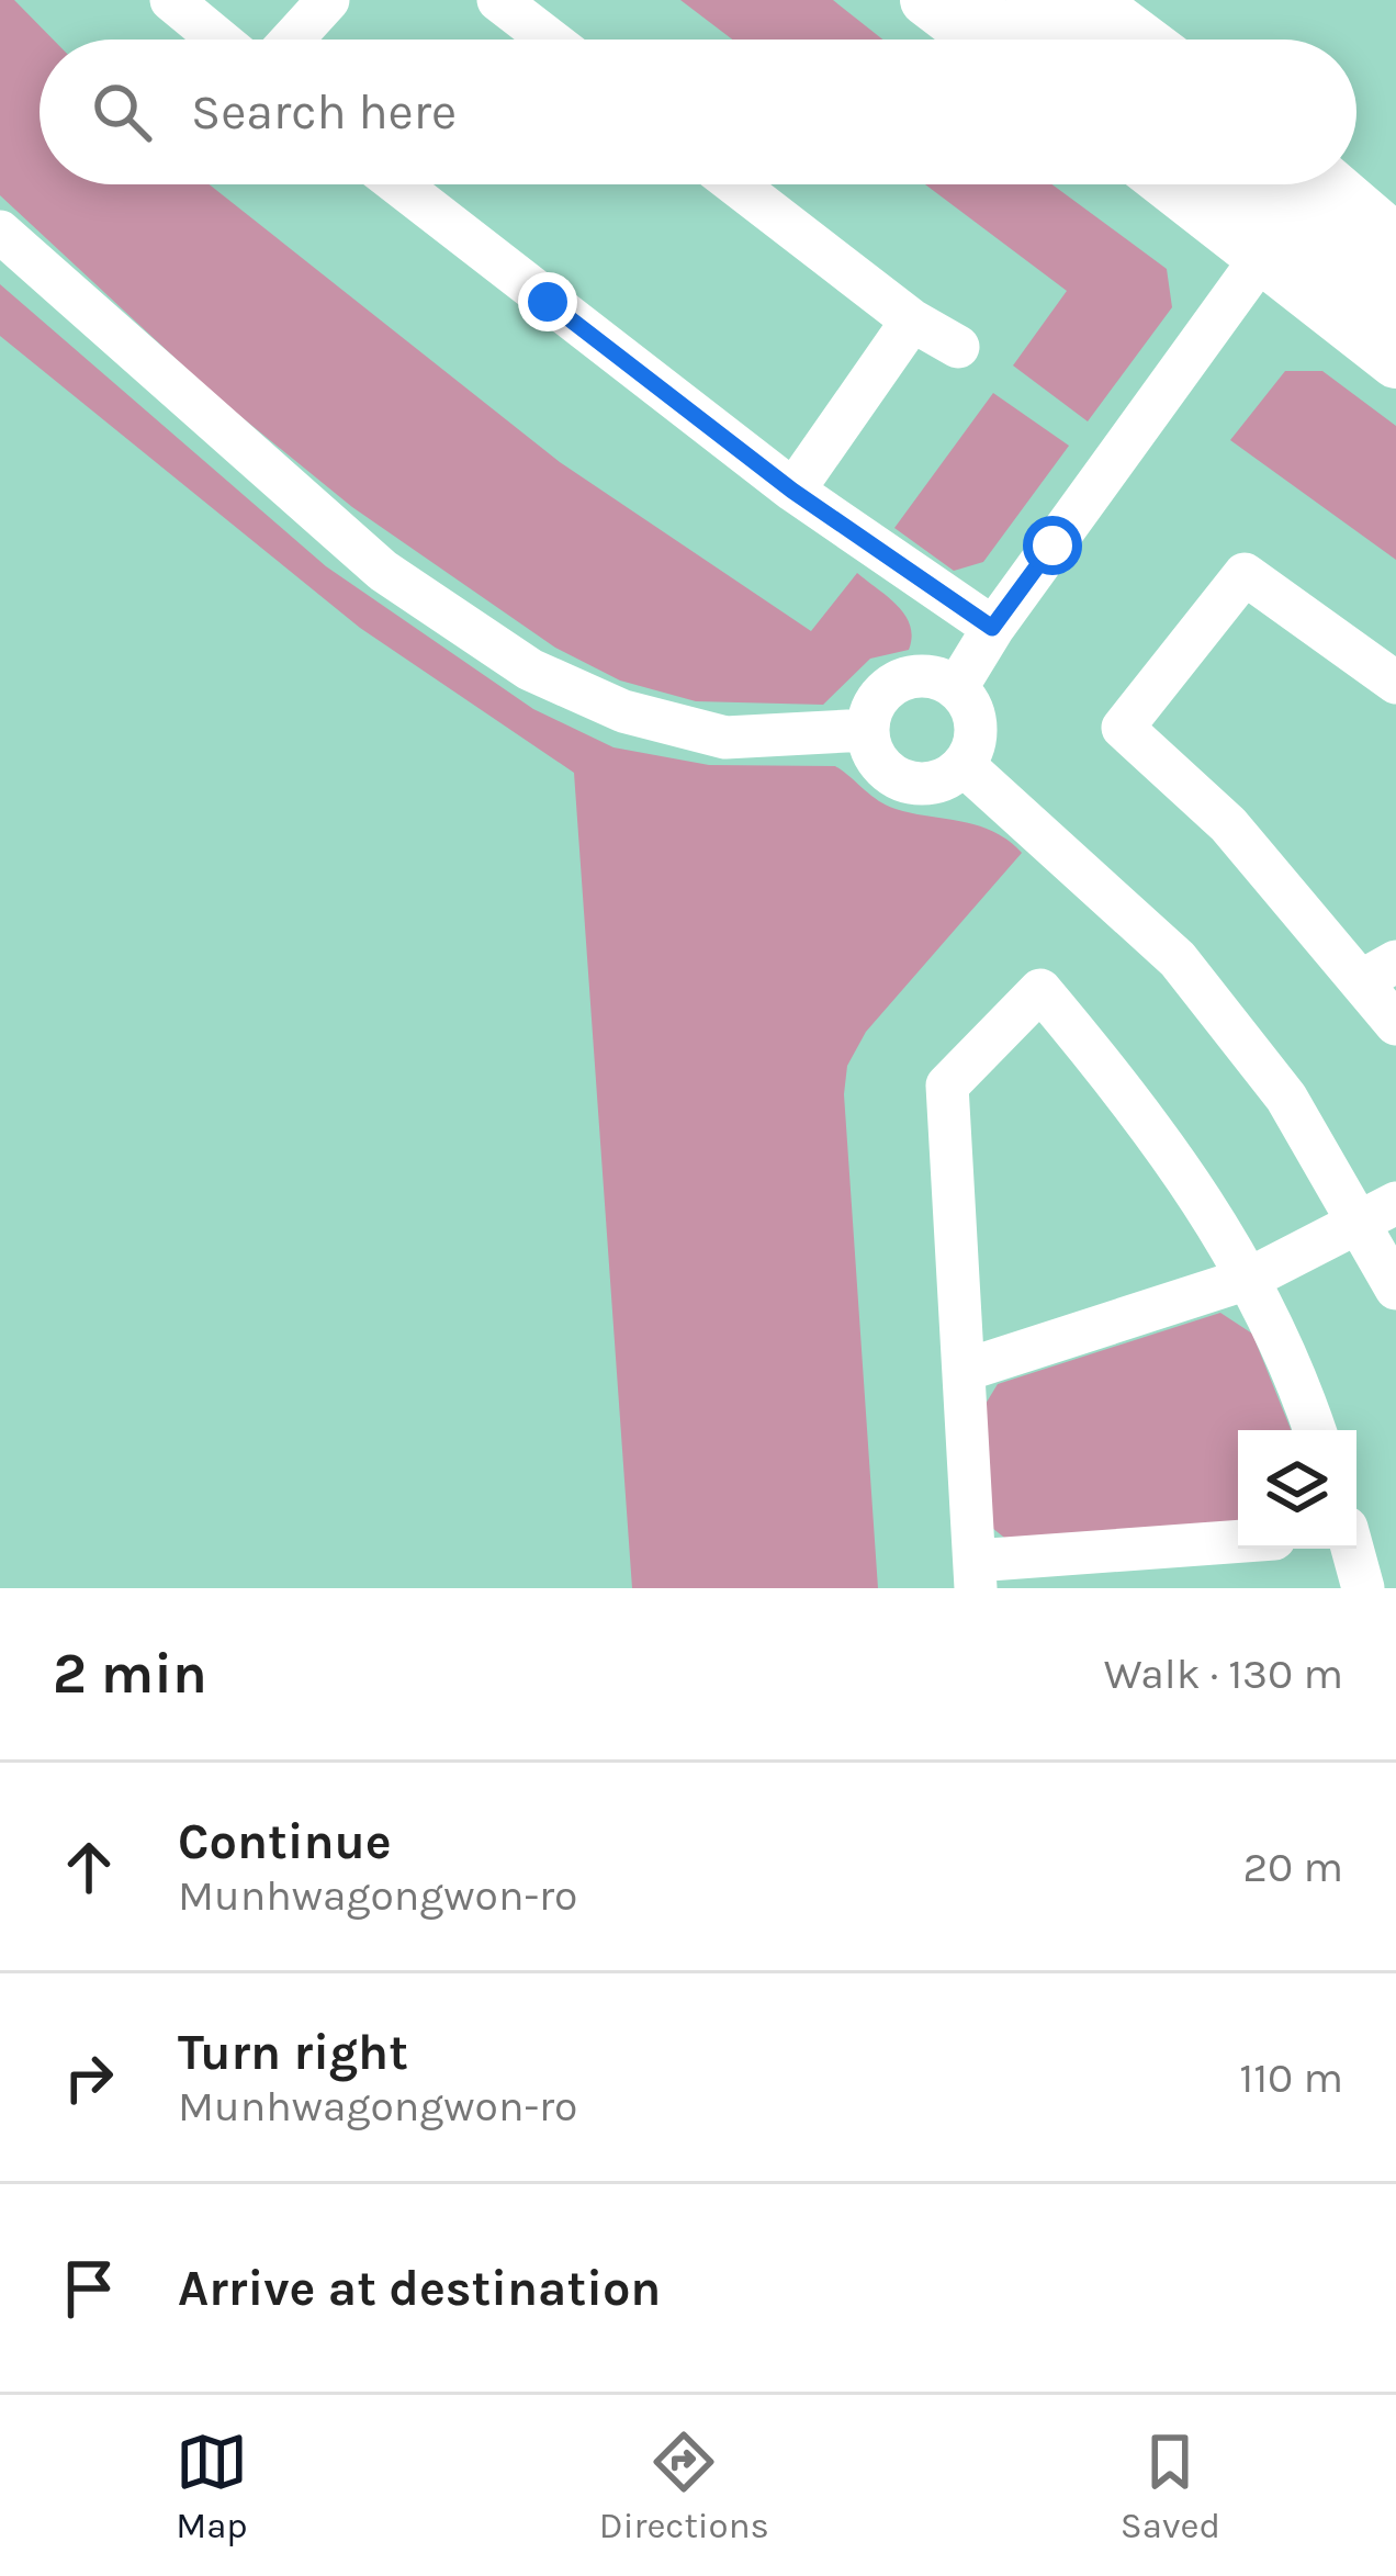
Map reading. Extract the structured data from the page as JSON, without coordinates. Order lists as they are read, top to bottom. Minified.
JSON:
{"page":{"search":"Search here","heading":["2 min","Walk · 130 m"],"list":[["Continue","Munhwagongwon-ro","20 m"],["Turn right","Munhwagongwon-ro","110 m"],"Arrive at destination"],"nav":["Map","Directions","Saved"]}}
